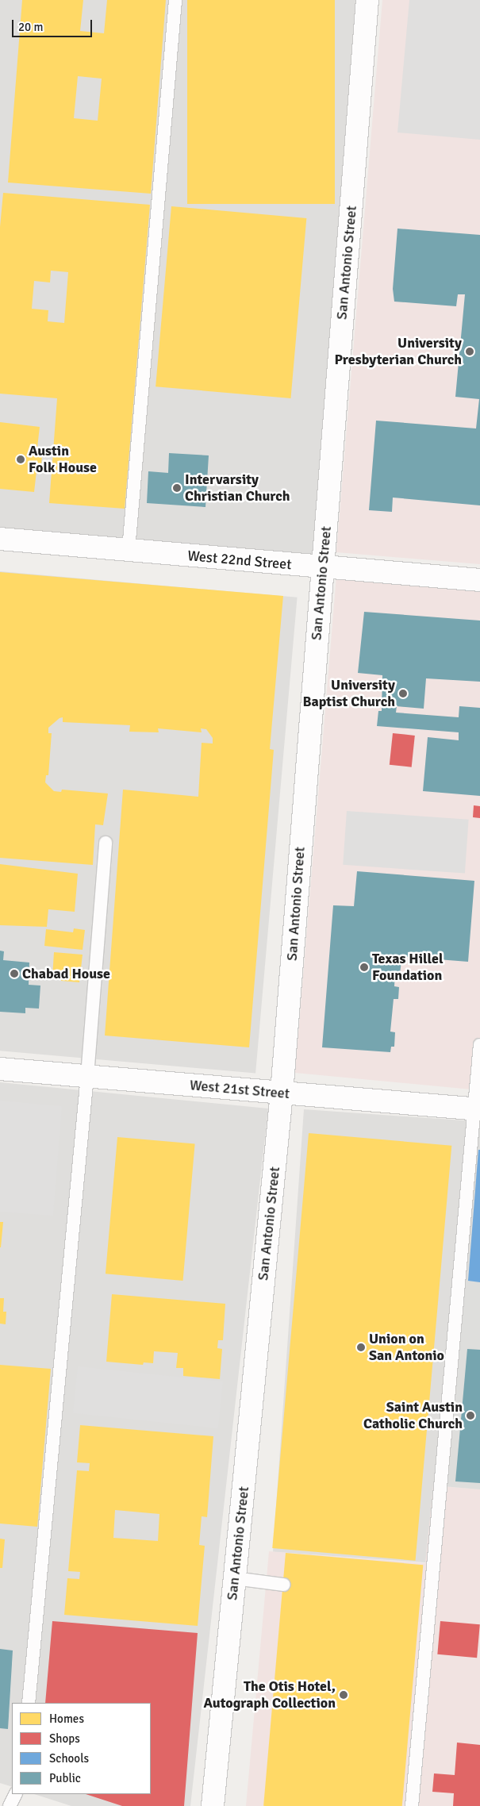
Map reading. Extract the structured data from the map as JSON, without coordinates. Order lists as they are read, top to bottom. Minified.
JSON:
{"streets":{"street":["San Antonio Street","West 22nd Street","West 21st Street"]},"crossings":[["San Antonio Street","West 22nd Street"],["San Antonio Street","West 21st Street"]],"places":["University Presbyterian Church","Austin Folk House","Intervarsity Christian Church","University Baptist Church","Texas Hillel Foundation","Chabad House","Union on San Antonio","Saint Austin Catholic Church","The Otis Hotel, Autograph Collection"],"legend":["Homes","Shops","Schools","Public"],"scale_bar":"20 m"}
